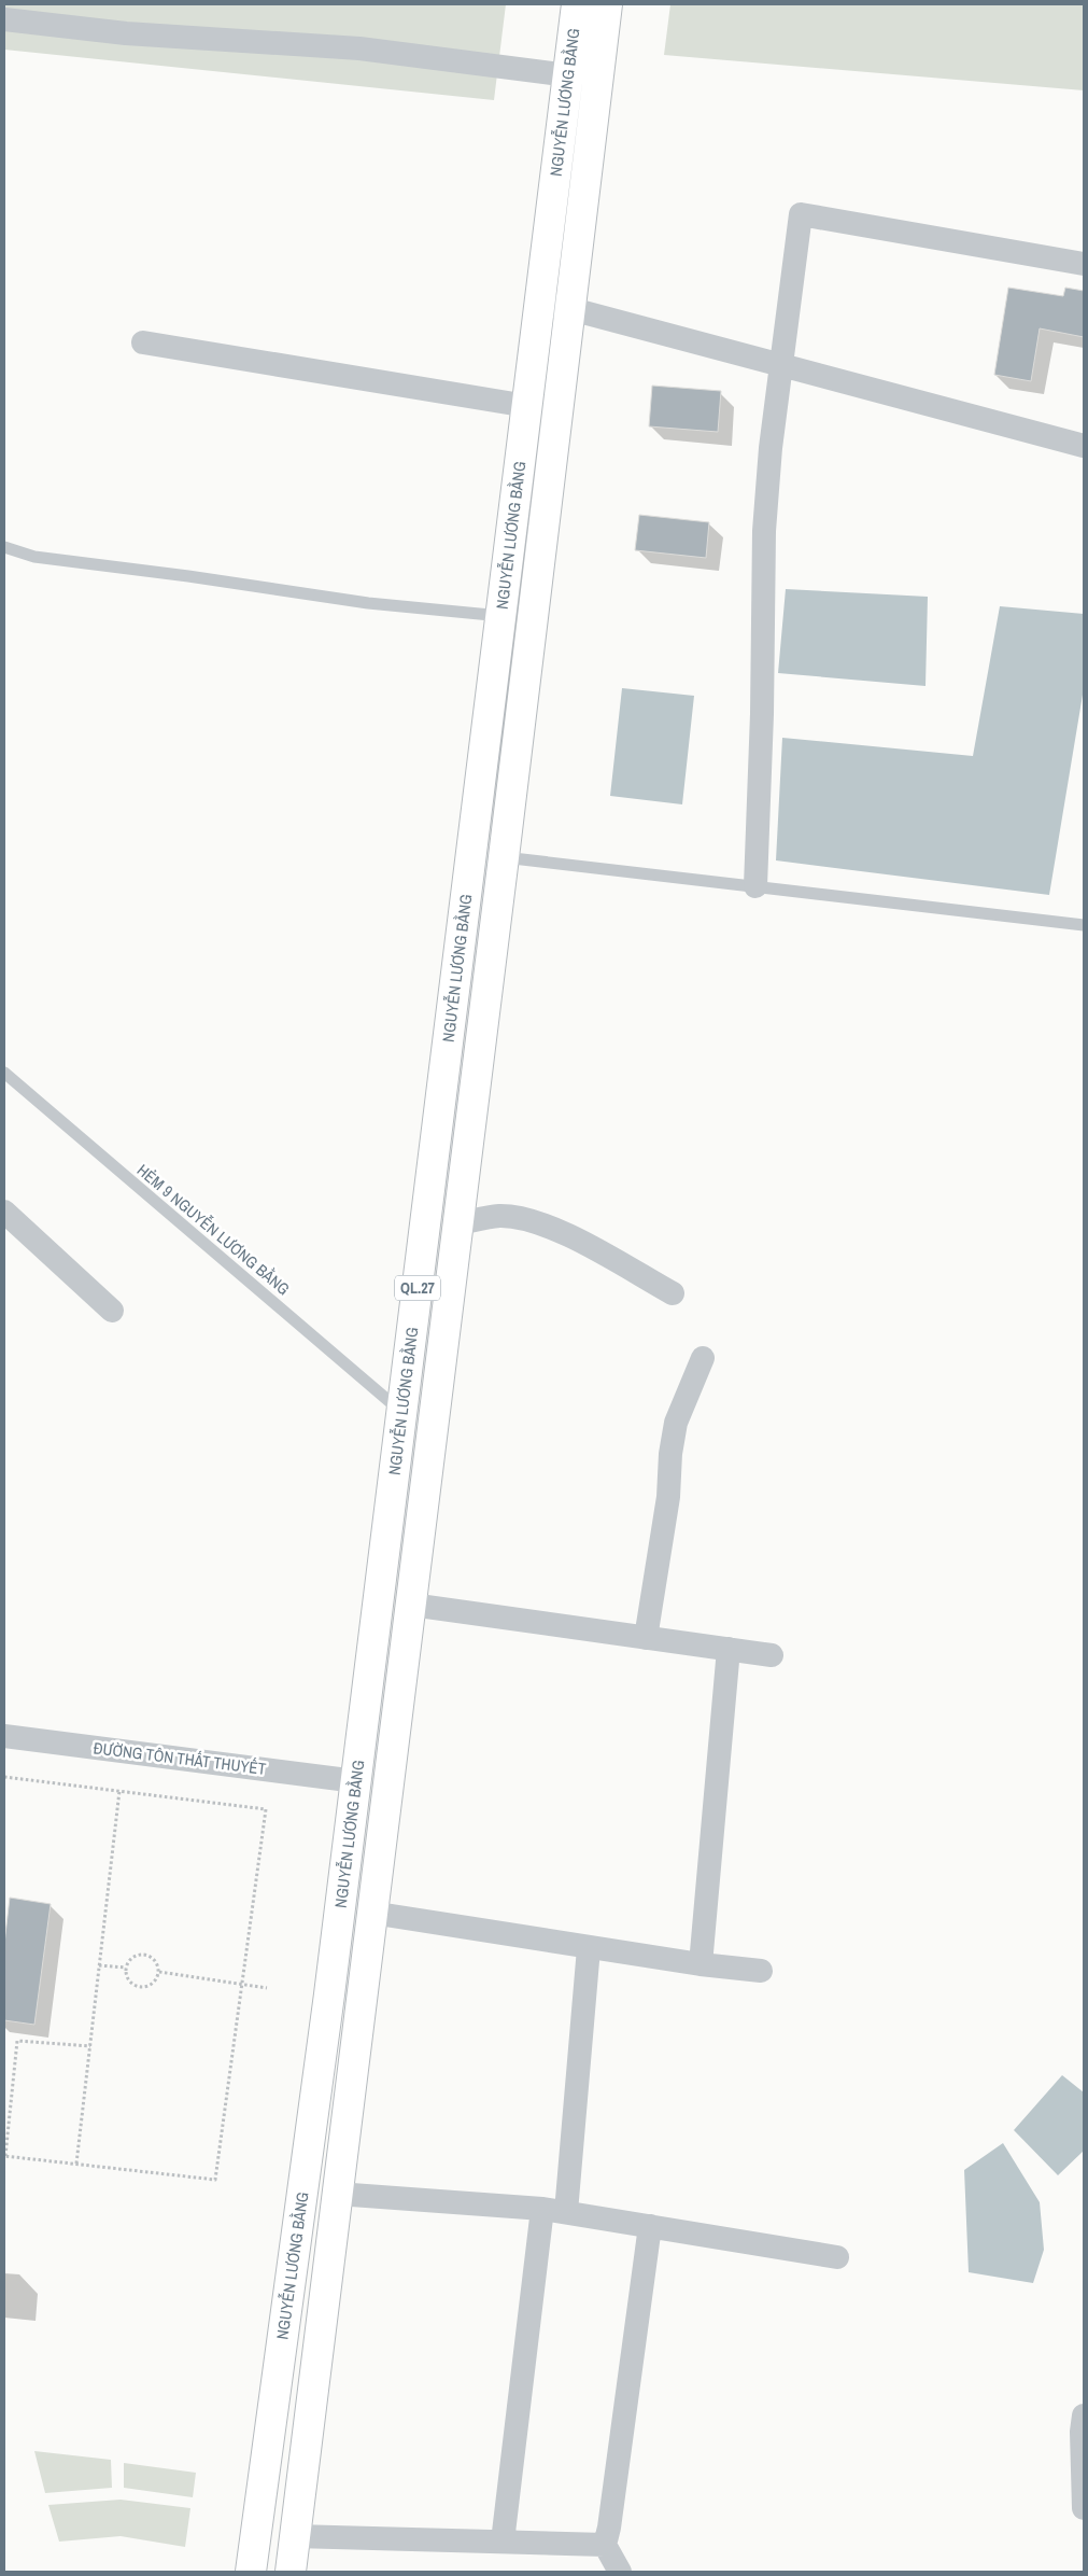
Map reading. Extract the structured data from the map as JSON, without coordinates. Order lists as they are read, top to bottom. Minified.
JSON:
{"streets":{"main road":["NGUYỄN LƯƠNG BẰNG","QL.27"],"street":["ĐƯỜNG TÔN THẤT THUYẾT"],"lane":["HẺM 9 NGUYỄN LƯƠNG BẰNG"]},"crossings":[["NGUYỄN LƯƠNG BẰNG","HẺM 9 NGUYỄN LƯƠNG BẰNG"],["NGUYỄN LƯƠNG BẰNG","ĐƯỜNG TÔN THẤT THUYẾT"]]}
